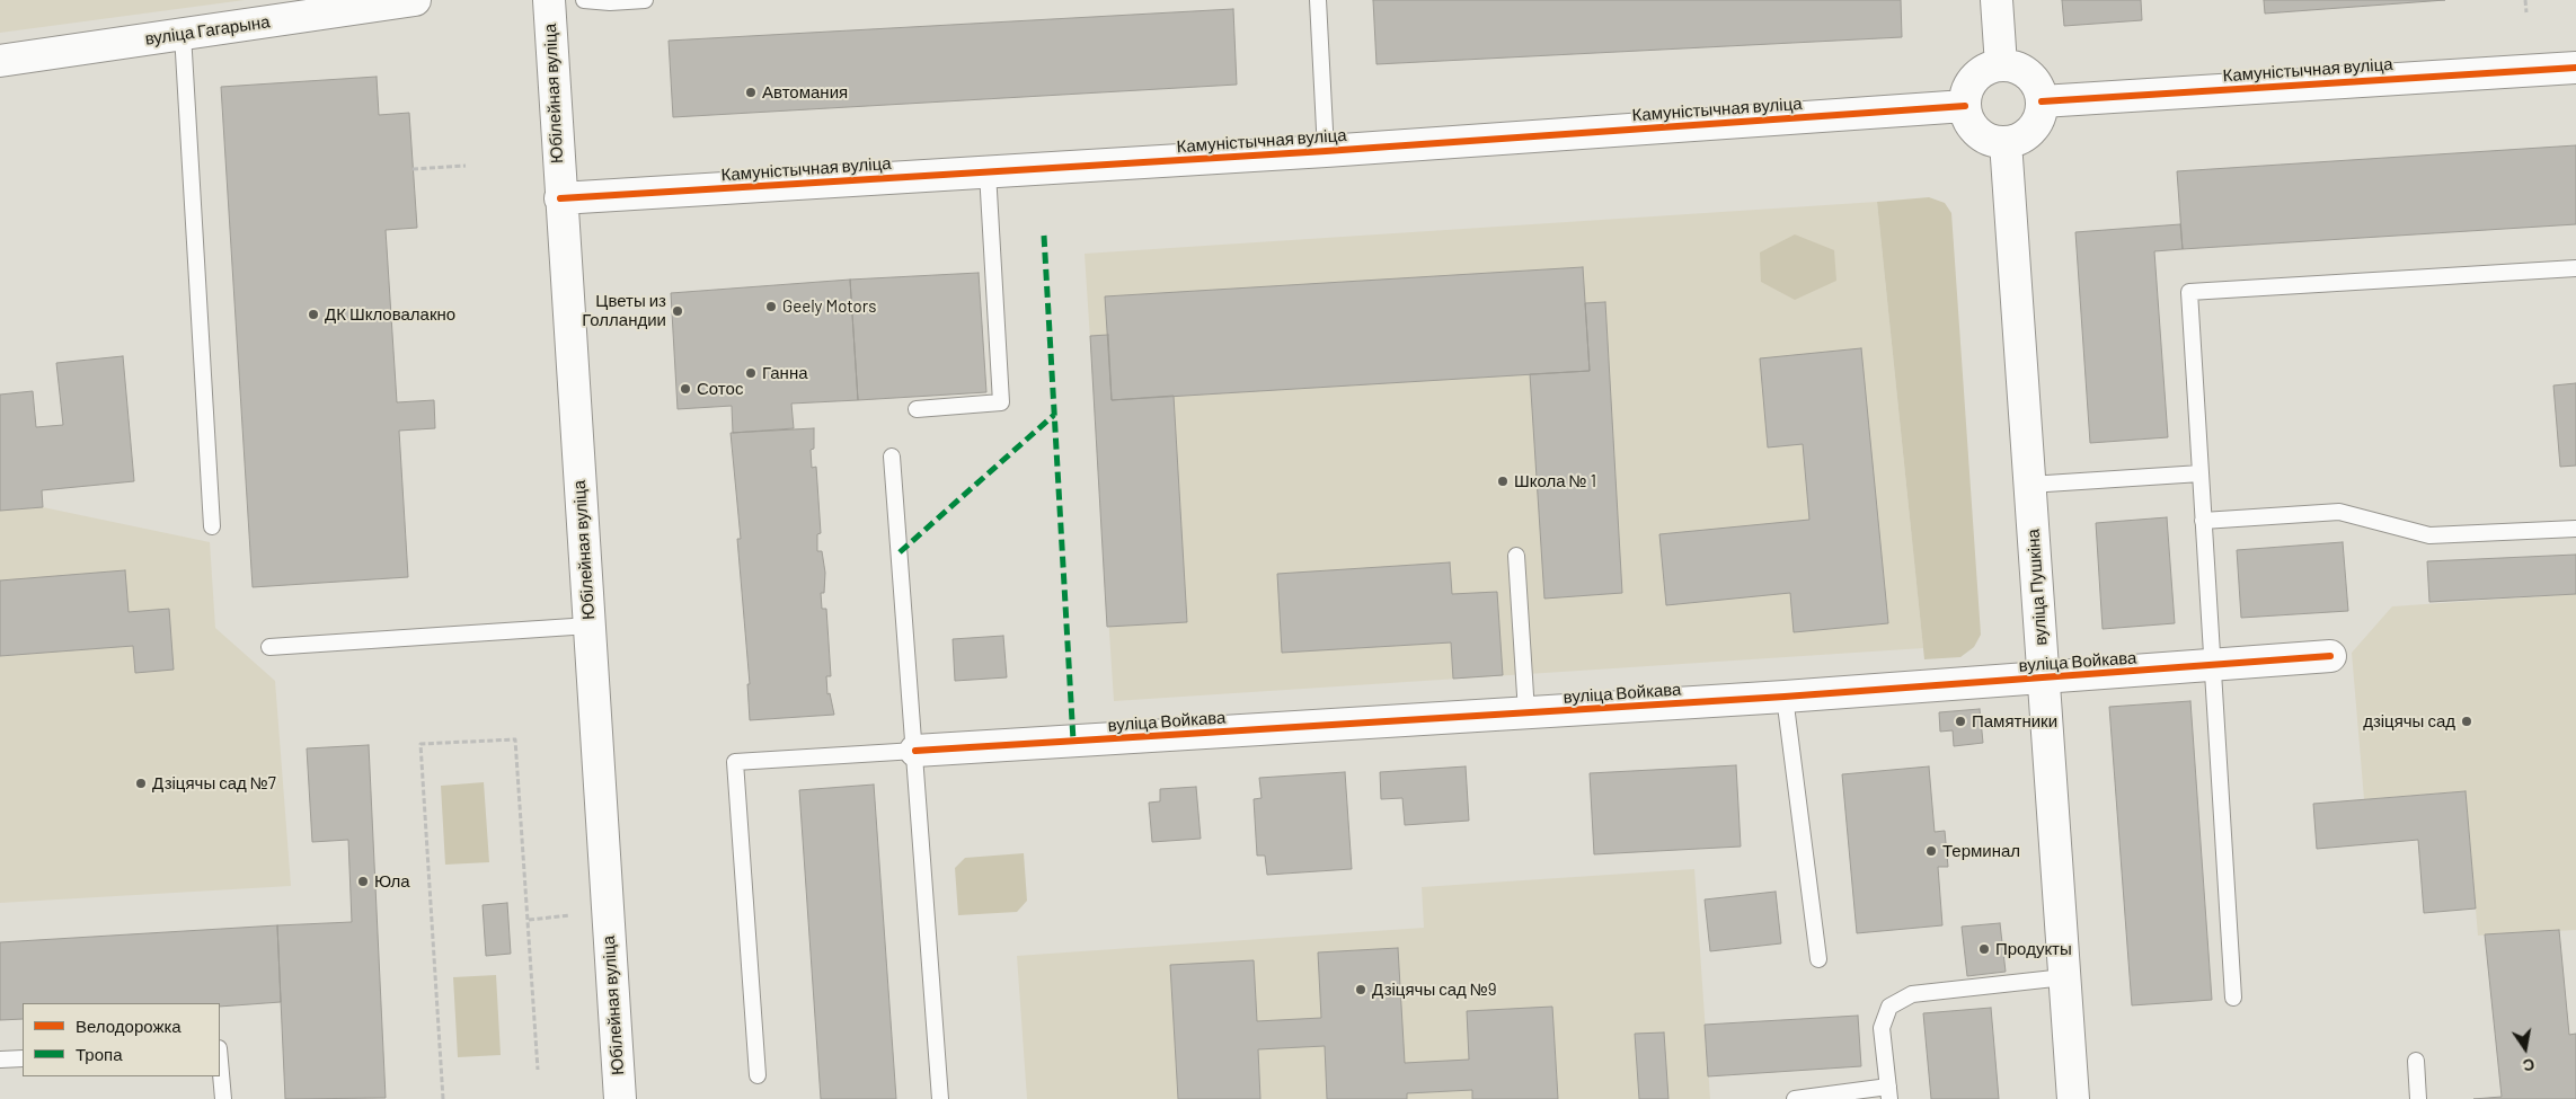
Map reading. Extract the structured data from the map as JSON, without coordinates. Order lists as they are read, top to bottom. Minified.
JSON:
{"streets":{"main road":["вуліца Гагарына","Камуністычная вуліца","Юбілейная вуліца","вуліца Пушкіна","вуліца Войкава"]},"crossings":[["Камуністычная вуліца","Юбілейная вуліца"],["Камуністычная вуліца","вуліца Пушкіна"],["вуліца Пушкіна","вуліца Войкава"]],"places":["Автомания","Geely Motors","Цветы из Голландии","ДК Шкловалакно","Ганна","Сотос","Школа № 1","Памятники","дзіцячы сад","Дзіцячы сад №7","Терминал","Юла","Продукты","Дзіцячы сад №9"],"legend":["Велодорожка","Тропа"],"north":"bottom"}
